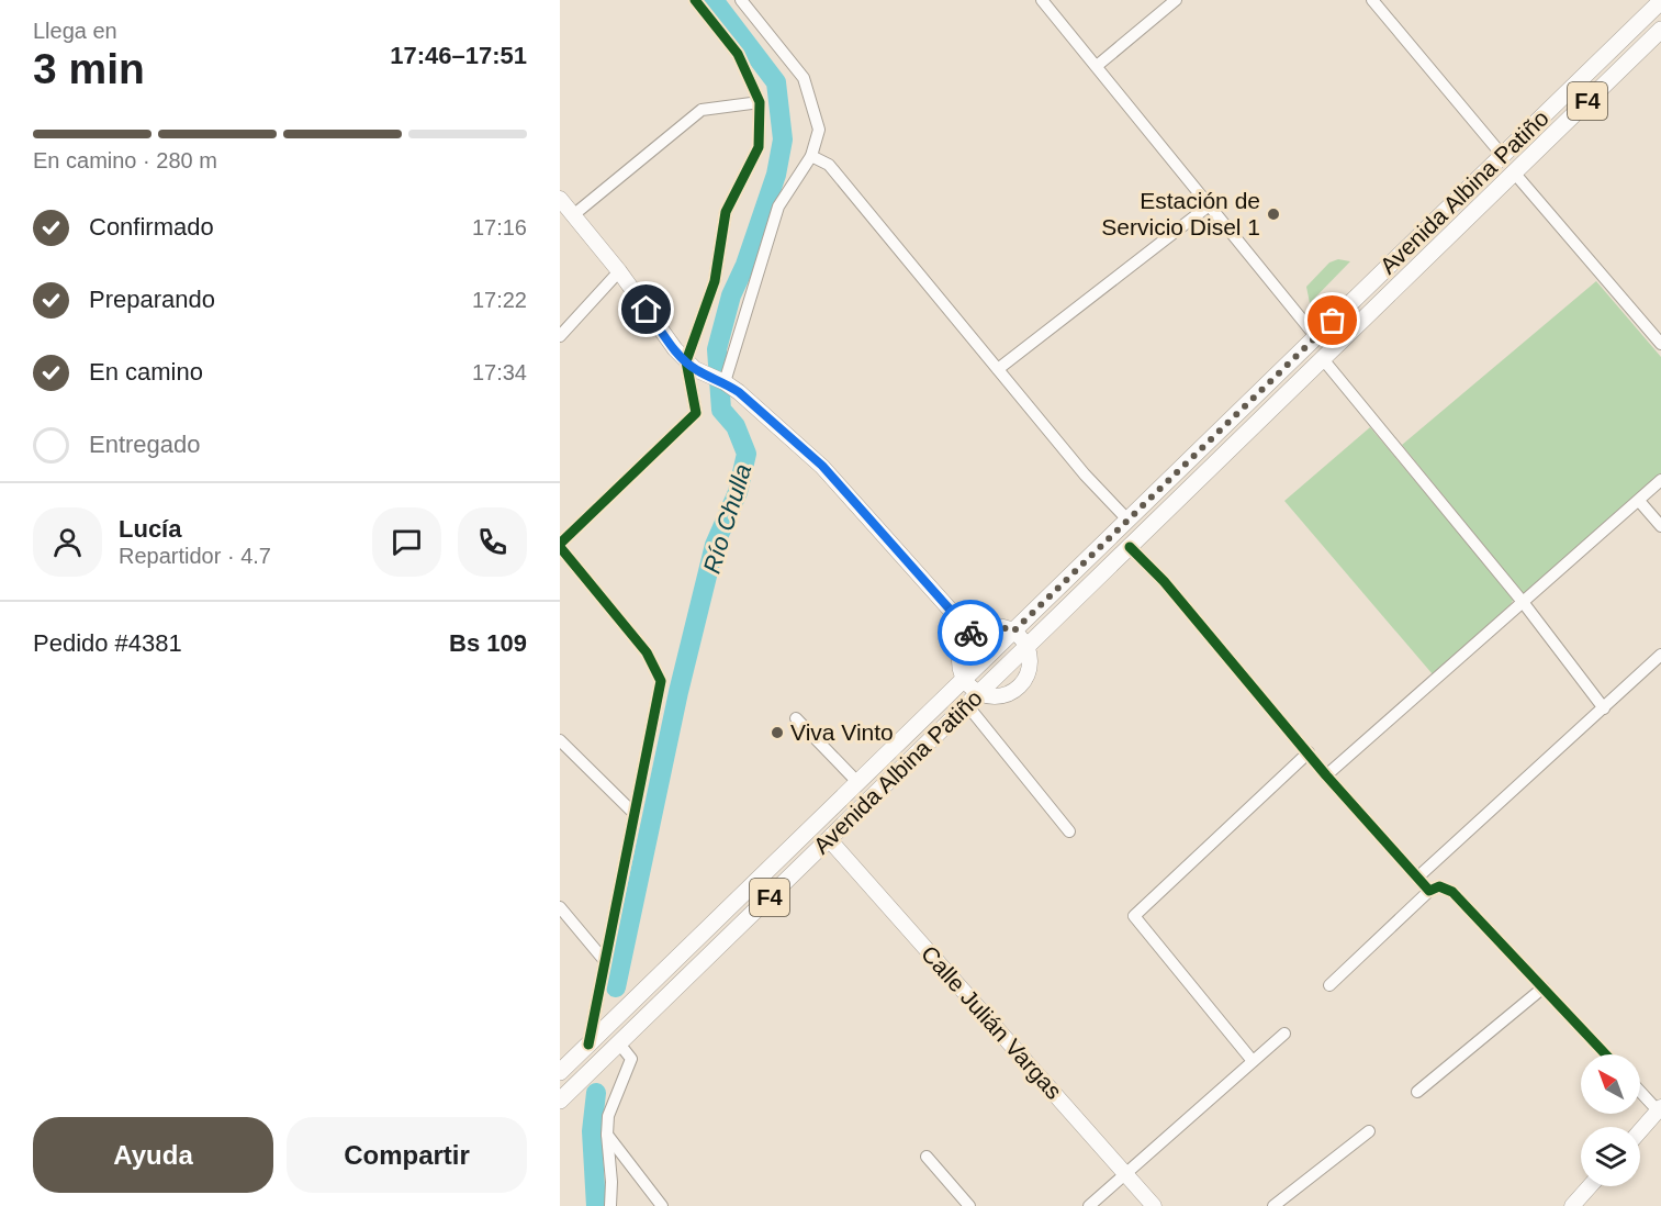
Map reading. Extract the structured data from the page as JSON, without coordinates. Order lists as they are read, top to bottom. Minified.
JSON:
{"streets":{"highway":["F4","Avenida Albina Patiño"],"main road":["Calle Julián Vargas"]},"crossings":[["Avenida Albina Patiño","Calle Julián Vargas"]],"water":["Río Chulla"],"places":["Estación de Servicio Disel 1","Viva Vinto"],"north":"top left","page":{"heading":["3 min","Llega en","17:46–17:51"],"panel":["Lucía","Repartidor · 4.7","Pedido #4381","Bs 109"],"bar":"En camino · 280 m","list":[["Confirmado","17:16"],["Preparando","17:22"],["En camino","17:34"],"Entregado"],"buttons":["Ayuda","Compartir"]}}
